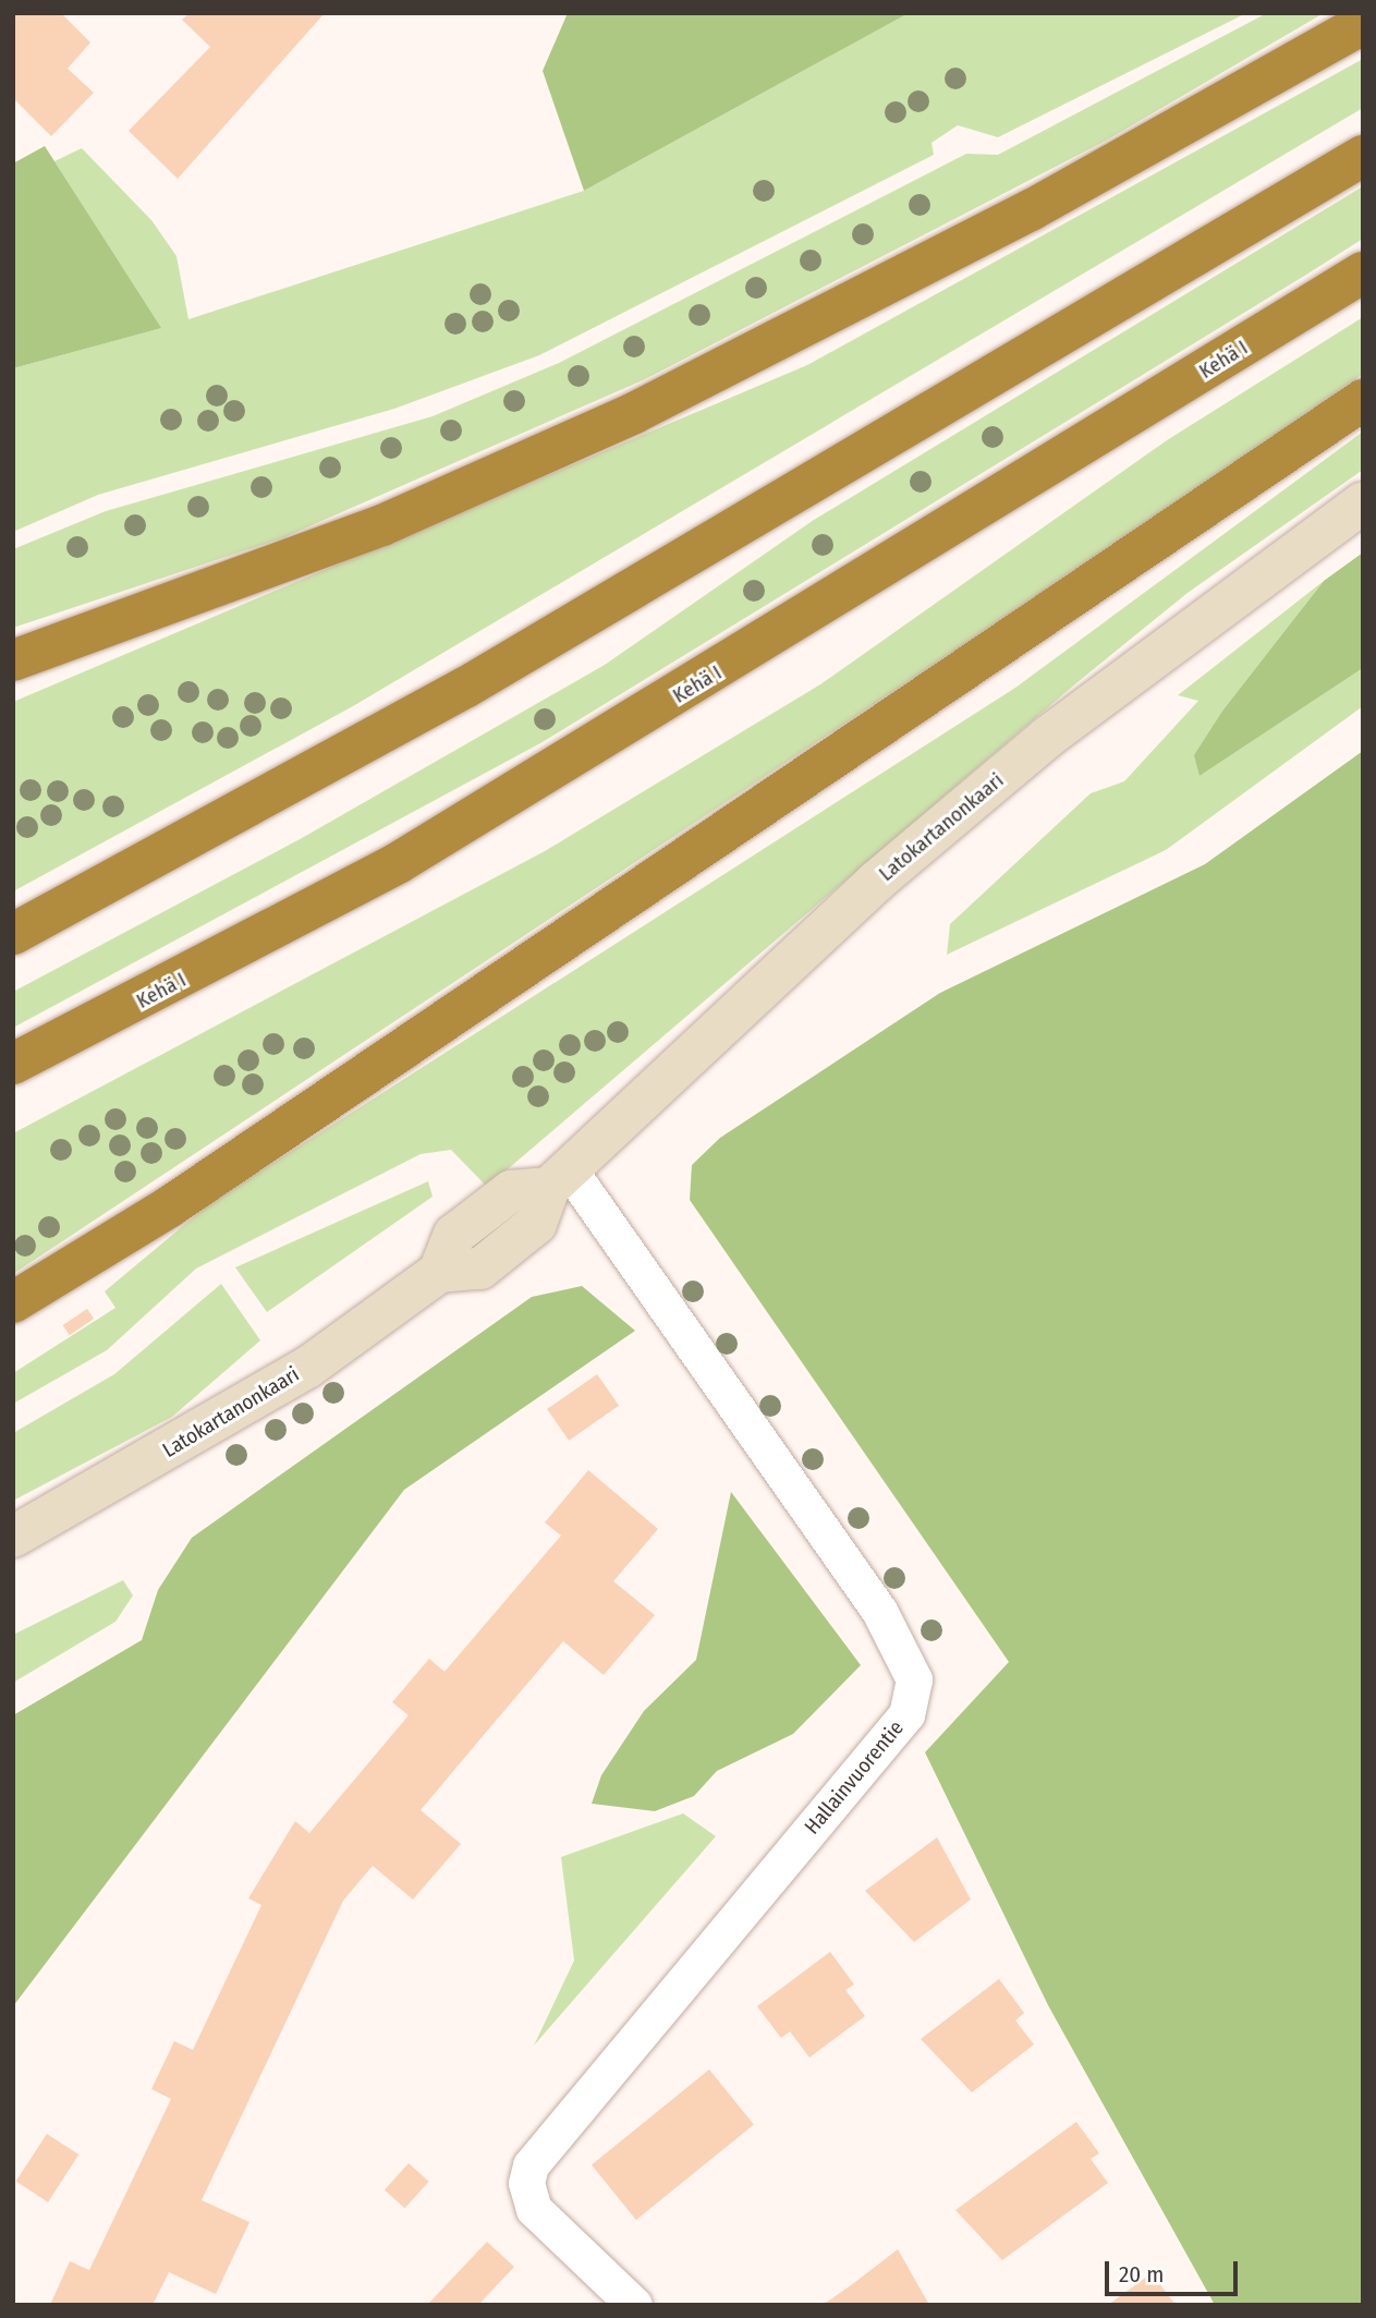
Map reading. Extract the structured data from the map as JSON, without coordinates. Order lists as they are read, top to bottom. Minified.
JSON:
{"streets":{"highway":["Kehä I"],"street":["Latokartanonkaari","Hallainvuorentie"]},"crossings":[["Latokartanonkaari","Hallainvuorentie"]],"scale_bar":"20 m"}
